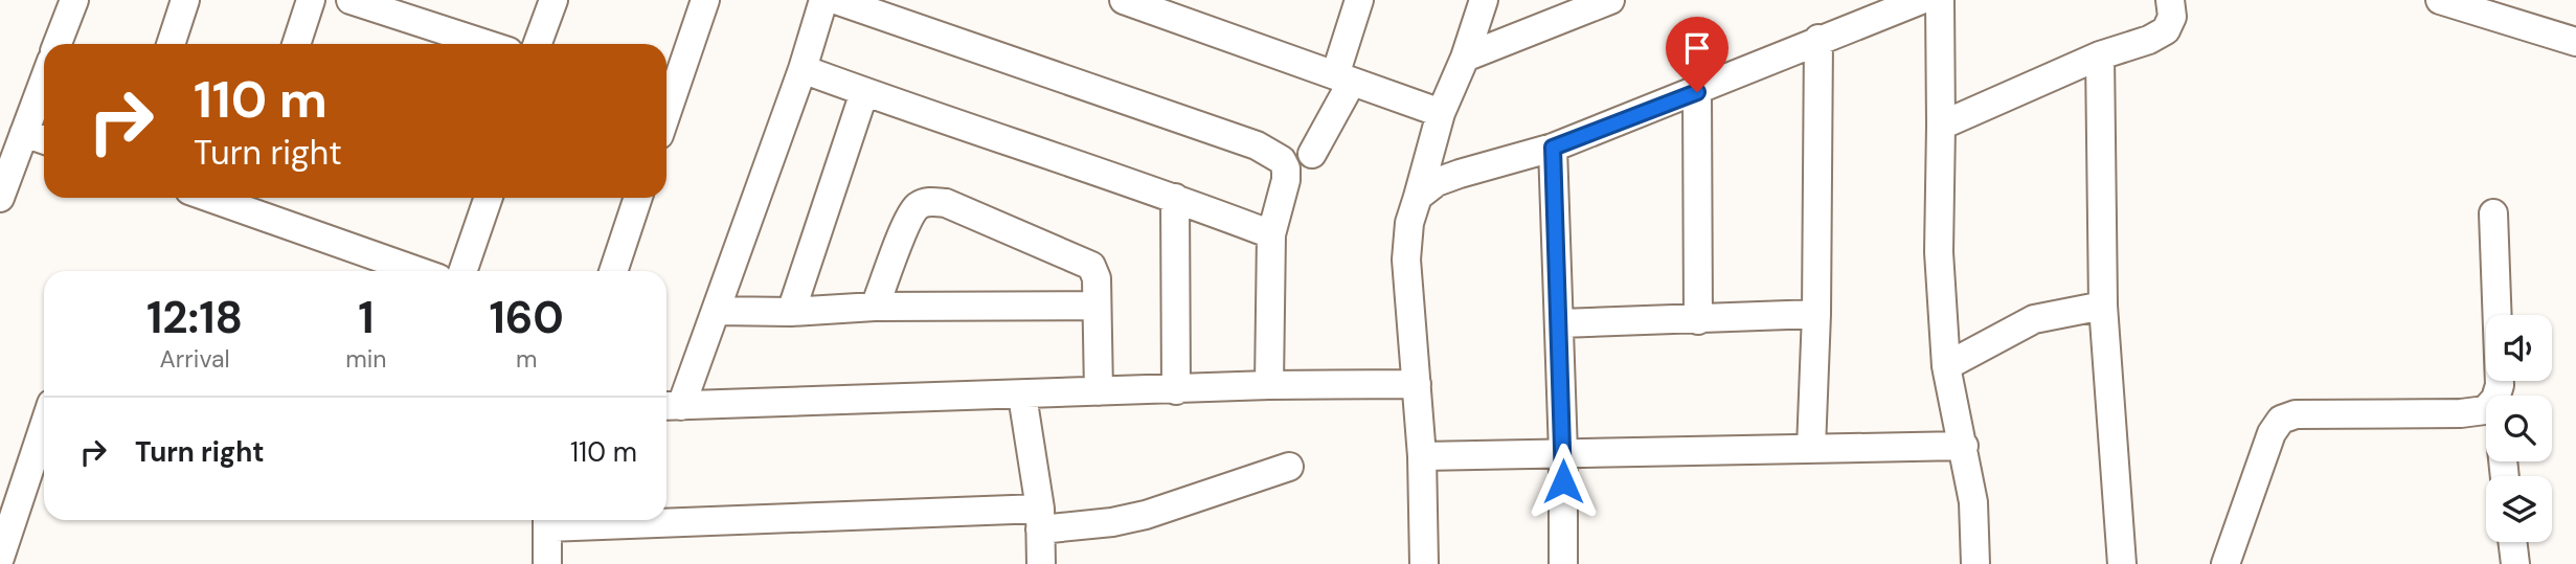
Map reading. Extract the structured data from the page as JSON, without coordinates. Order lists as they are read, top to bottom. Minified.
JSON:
{"page":{"turn":["110 m","Turn right"],"eta":["12:18","Arrival","1","min","160","m"],"list":[{"name":"Turn right","value":"110 m"}]}}
